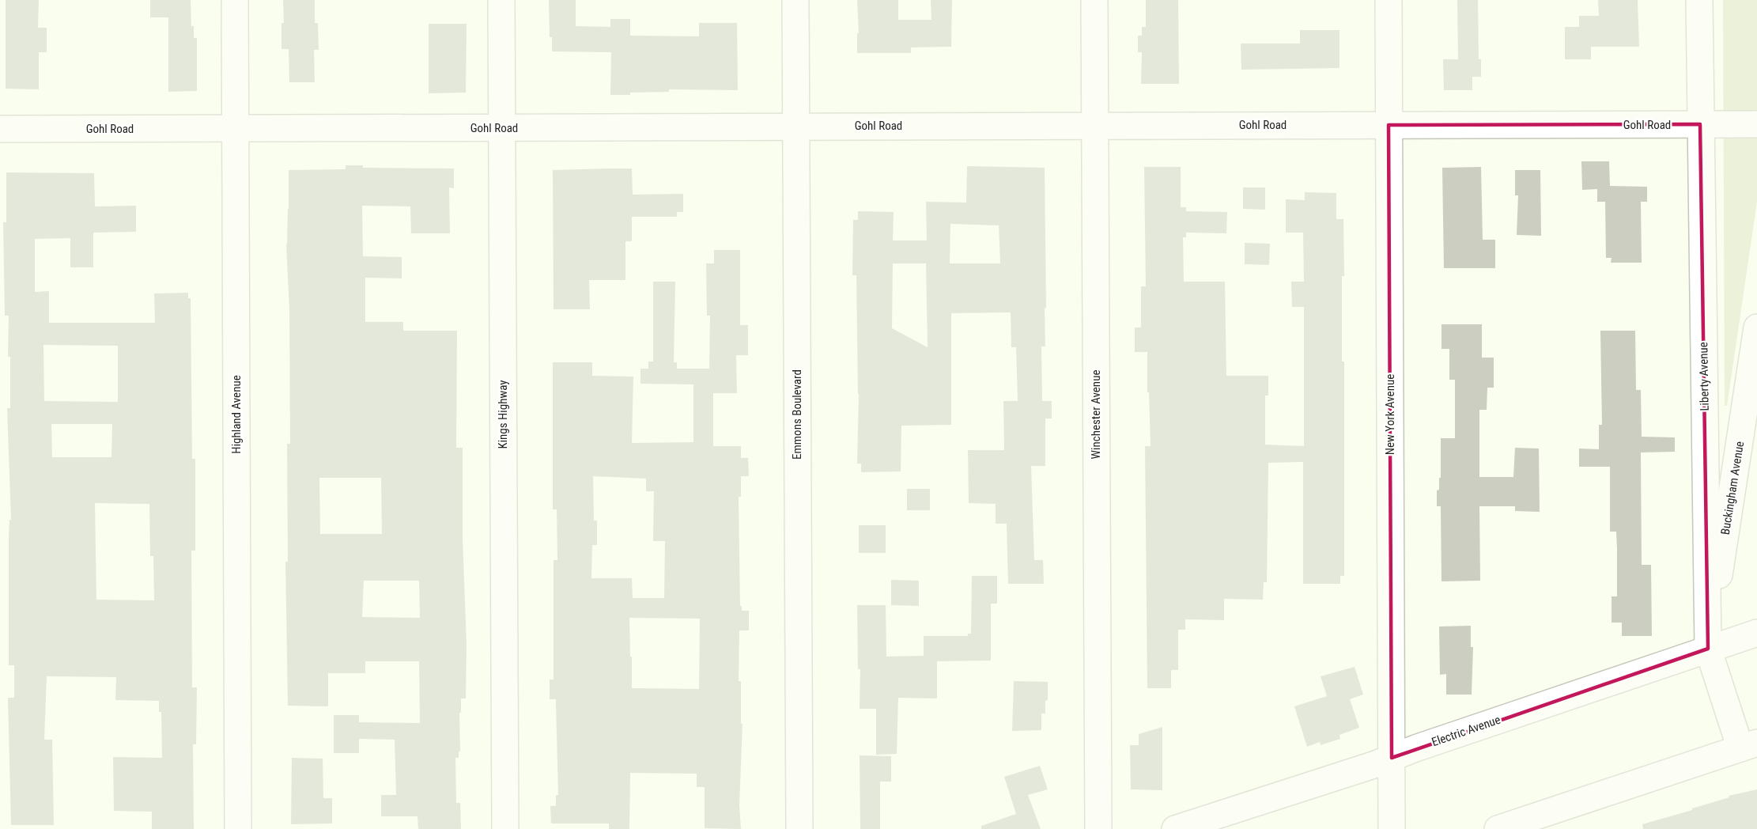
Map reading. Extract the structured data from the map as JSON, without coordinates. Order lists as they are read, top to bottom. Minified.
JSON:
{"streets":{"street":["Gohl Road","Liberty Avenue","Highland Avenue","Kings Highway","Emmons Boulevard","Winchester Avenue","New York Avenue","Buckingham Avenue","Electric Avenue"]},"crossings":[["Gohl Road","Liberty Avenue"],["Gohl Road","Highland Avenue"],["Gohl Road","Kings Highway"],["Gohl Road","Emmons Boulevard"],["Gohl Road","Winchester Avenue"],["Gohl Road","New York Avenue"],["Liberty Avenue","Buckingham Avenue"],["Liberty Avenue","Electric Avenue"],["New York Avenue","Electric Avenue"],["Buckingham Avenue","Electric Avenue"]]}
